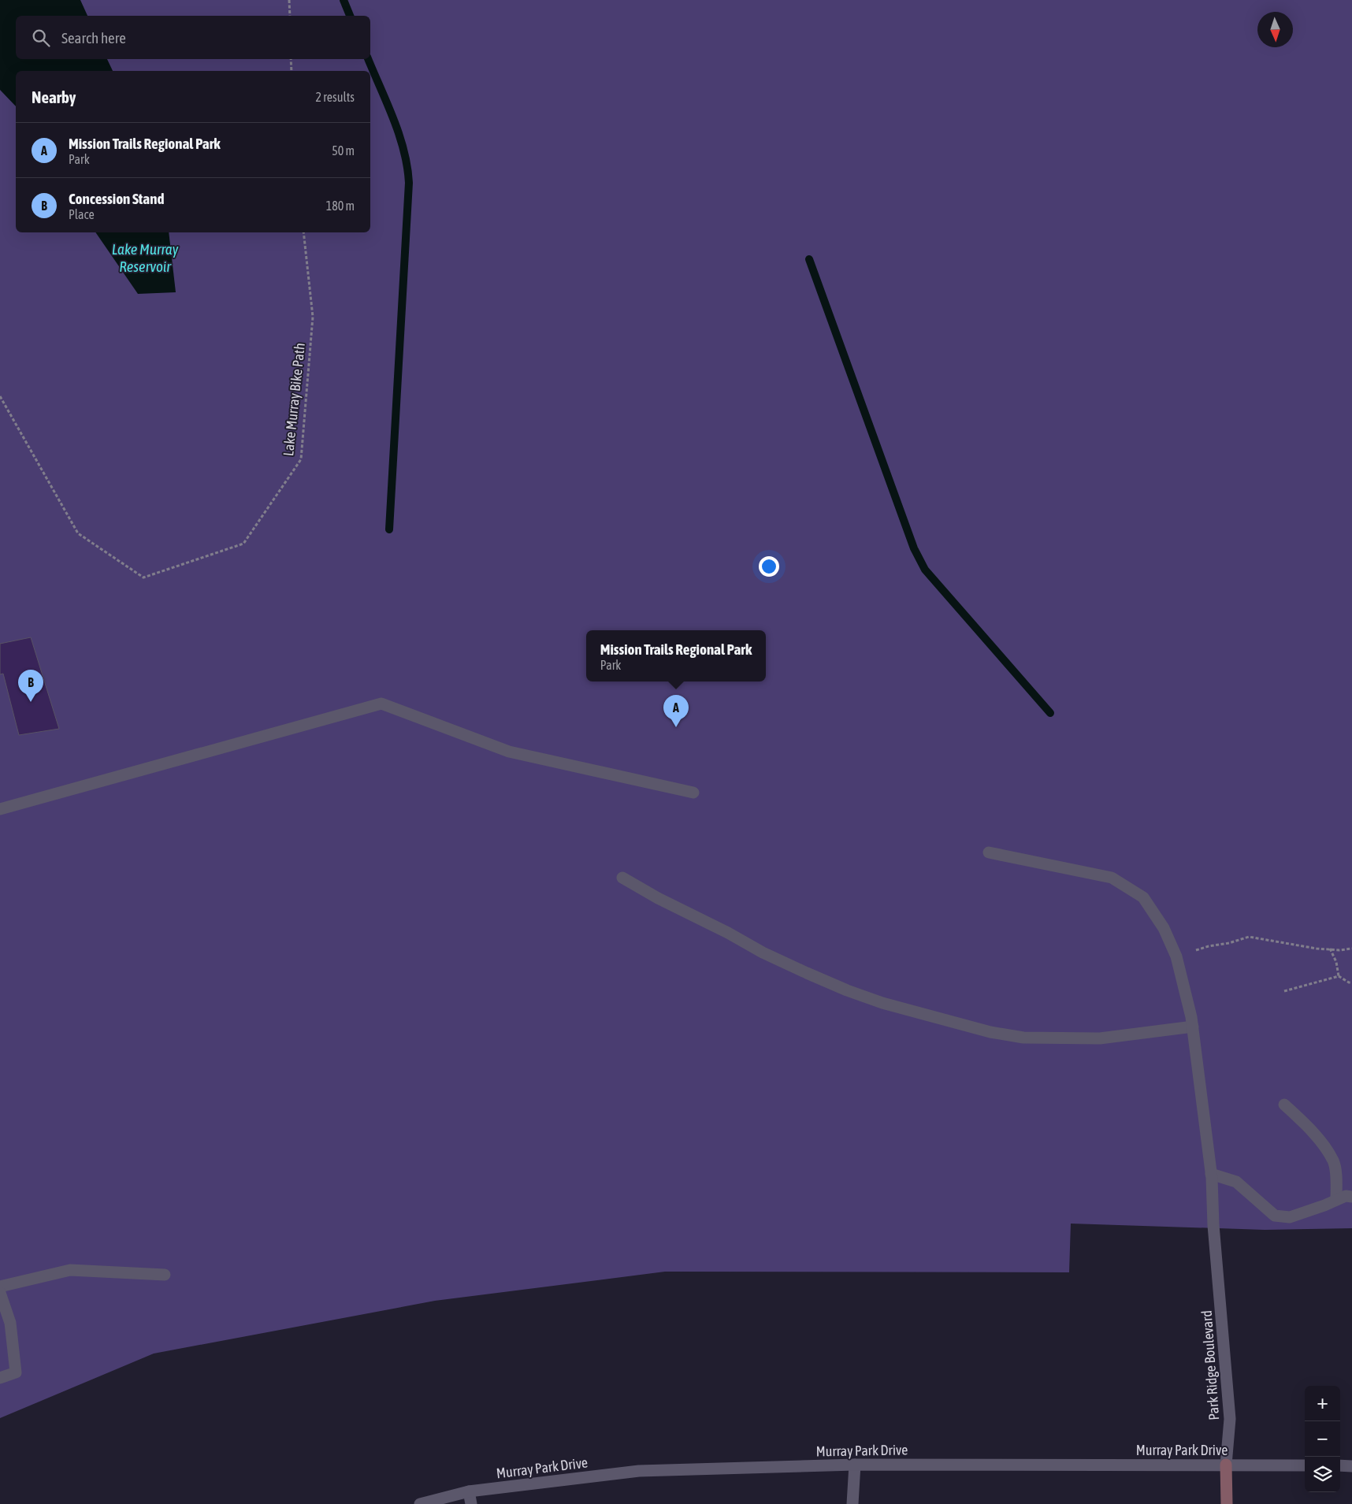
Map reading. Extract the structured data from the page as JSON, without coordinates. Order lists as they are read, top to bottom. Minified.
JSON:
{"streets":{"main road":["Park Ridge Boulevard"],"street":["Murray Park Drive"],"path":["Lake Murray Bike Path"]},"crossings":[["Park Ridge Boulevard","Murray Park Drive"]],"water":["Lake Murray Reservoir"],"north":"bottom","page":{"search":"Search here","heading":["Nearby","2 results"],"list":[{"mark":"A","name":"Mission Trails Regional Park","note":"Park","value":"50 m"},{"mark":"B","name":"Concession Stand","note":"Place","value":"180 m"}],"popup":["Mission Trails Regional Park","Park"],"pins":["B","A"],"map_buttons":["+","−"]}}
